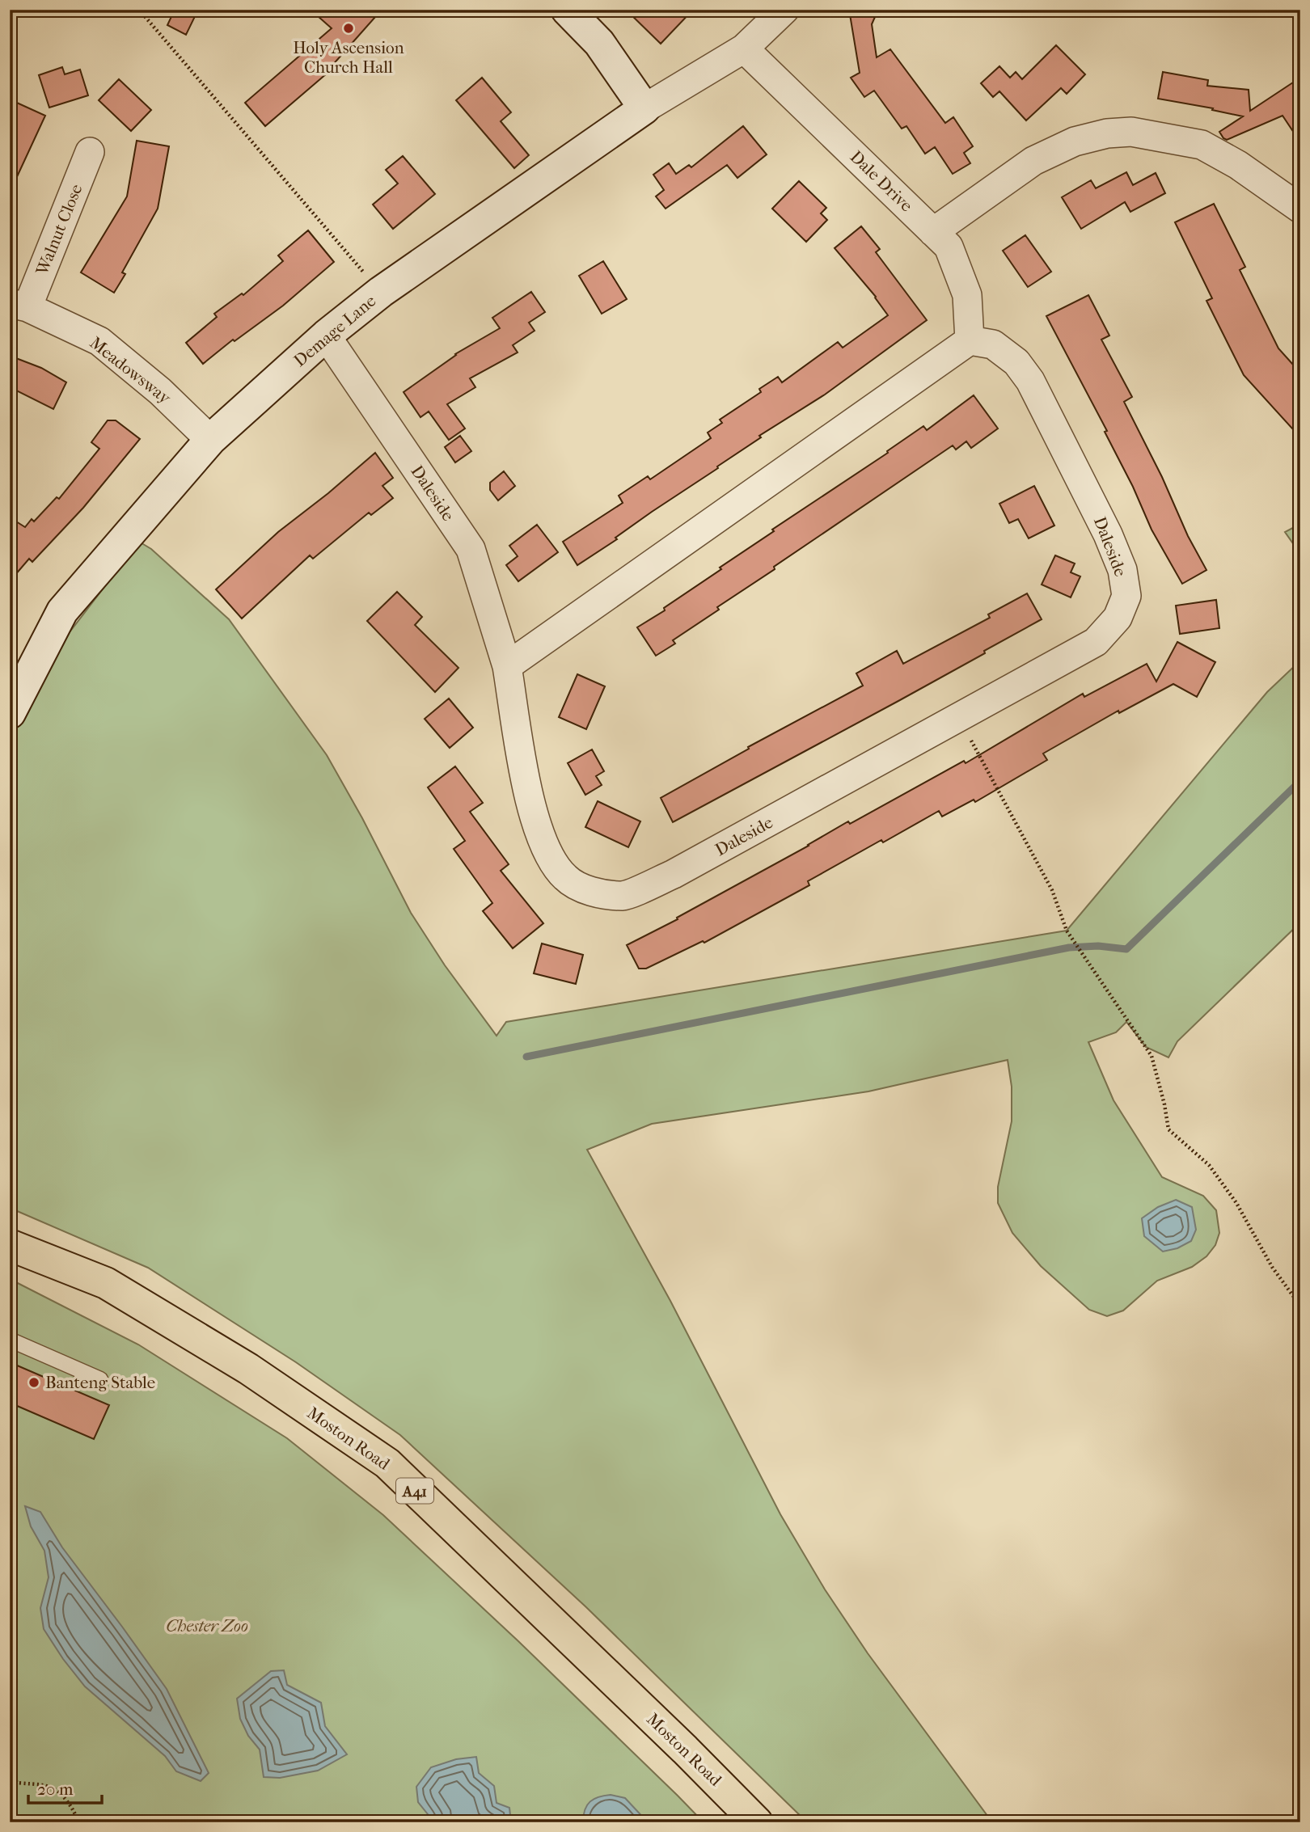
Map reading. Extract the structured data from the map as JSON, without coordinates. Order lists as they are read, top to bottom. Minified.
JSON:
{"streets":{"highway":["Moston Road","A41"],"street":["Dale Drive","Walnut Close","Demage Lane","Meadowsway","Daleside"]},"crossings":[["Dale Drive","Daleside"],["Walnut Close","Meadowsway"],["Demage Lane","Meadowsway"],["Demage Lane","Daleside"]],"parks":["Chester Zoo"],"places":["Holy Ascension Church Hall","Banteng Stable"],"scale_bar":"20 m"}
